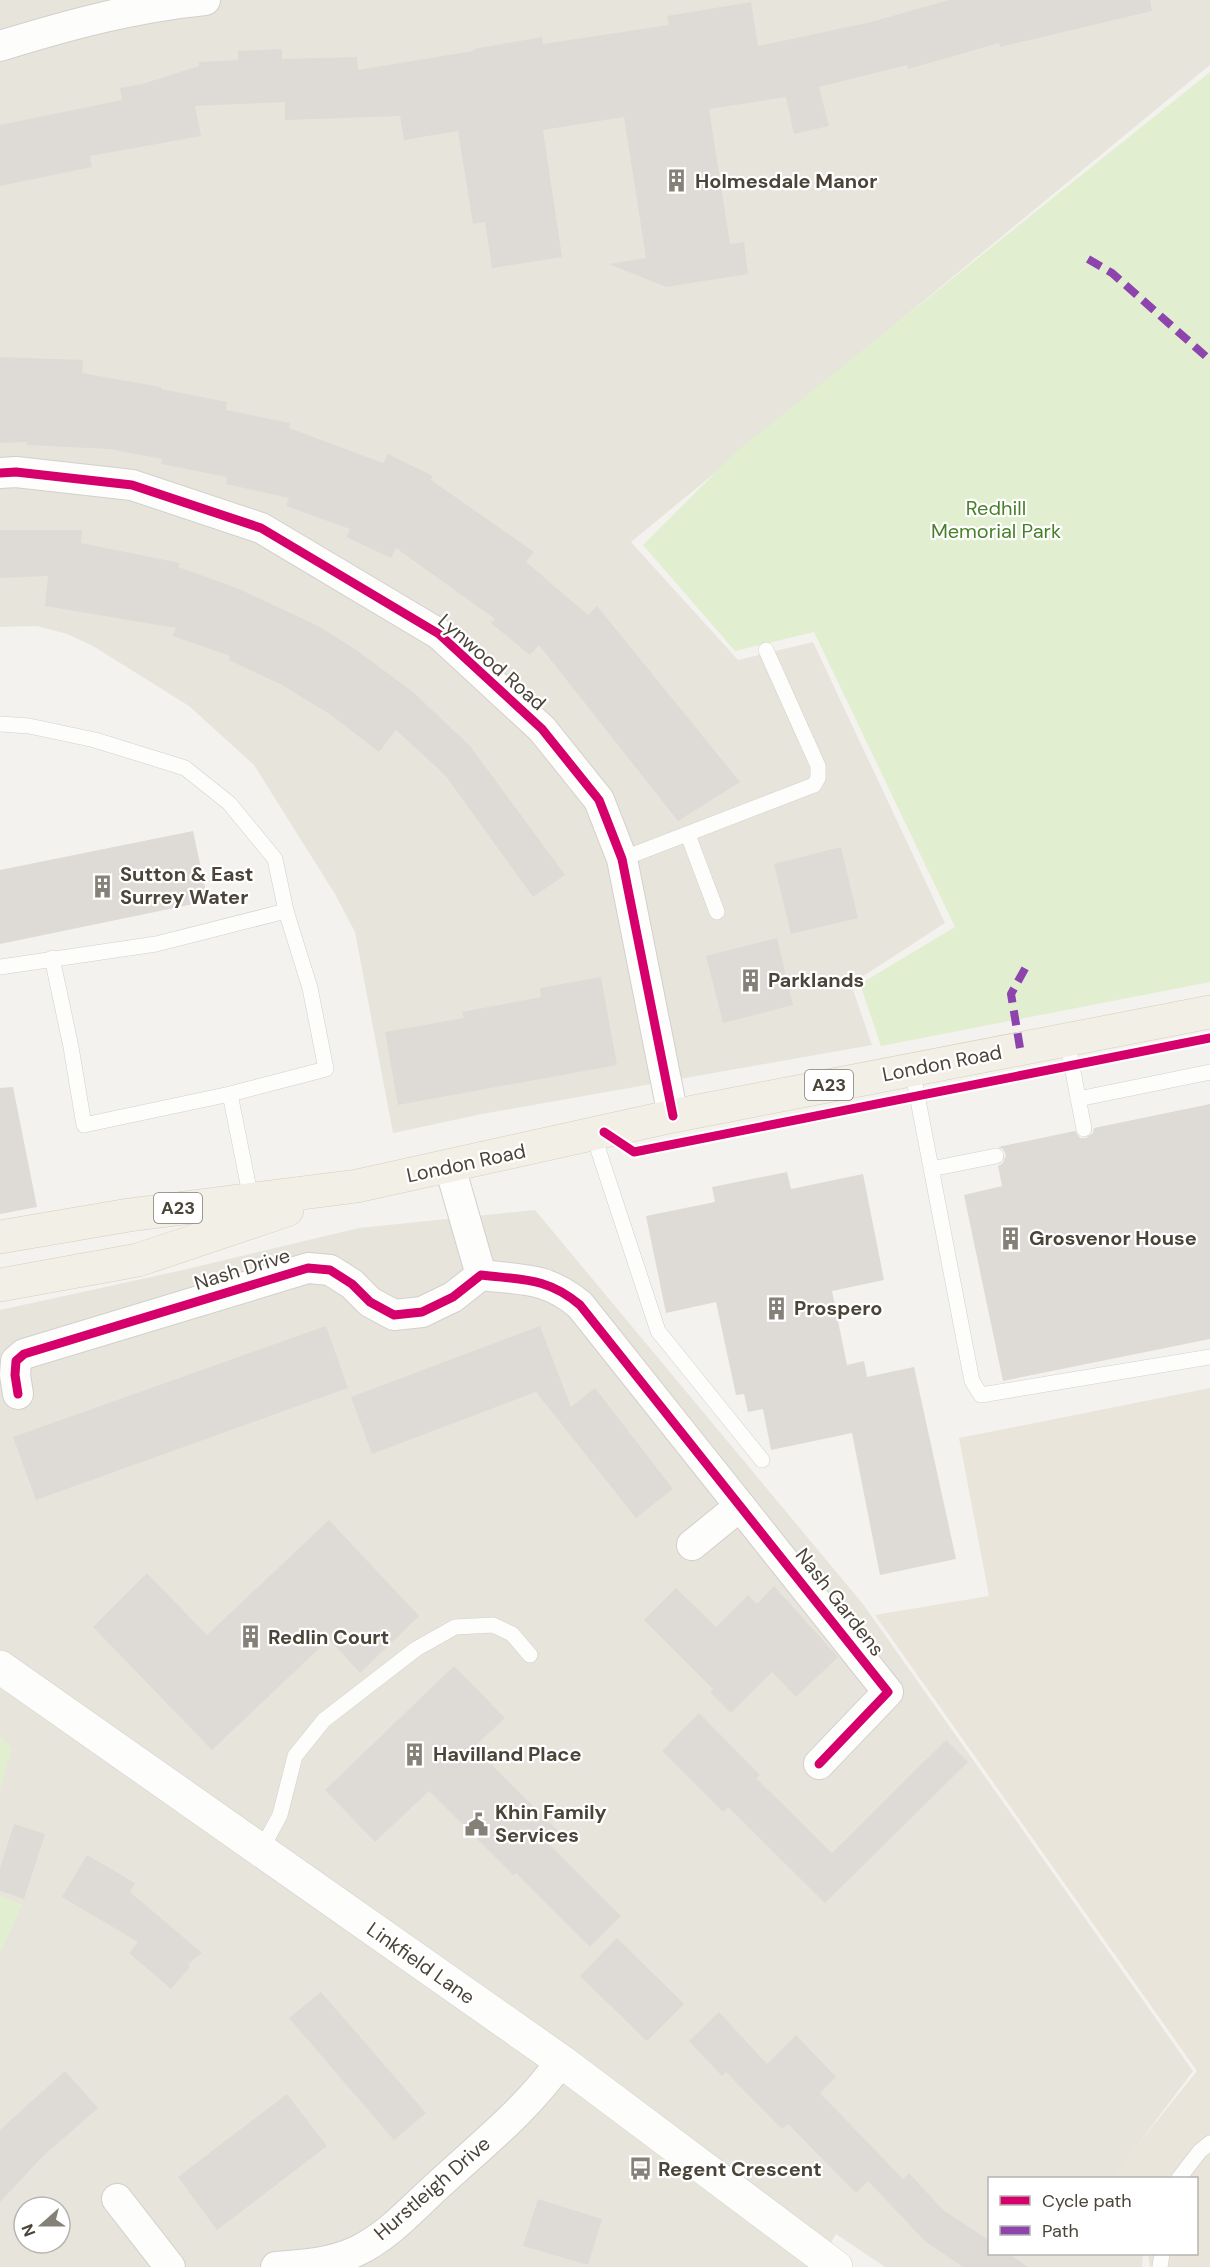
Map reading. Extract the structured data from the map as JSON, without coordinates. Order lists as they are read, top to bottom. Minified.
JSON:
{"streets":{"main road":["London Road","A23"],"street":["Lynwood Road","Nash Drive","Nash Gardens","Linkfield Lane","Hurstleigh Drive"]},"crossings":[["Lynwood Road","London Road"],["Nash Drive","Nash Gardens"],["Linkfield Lane","Hurstleigh Drive"]],"parks":["Redhill Memorial Park"],"places":{"building":["Holmesdale Manor","Sutton & East Surrey Water","Parklands","Grosvenor House","Prospero","Redlin Court","Havilland Place"],"public building":["Khin Family Services"],"bus stop":["Regent Crescent"]},"legend":["Cycle path","Path"],"north":"left"}
